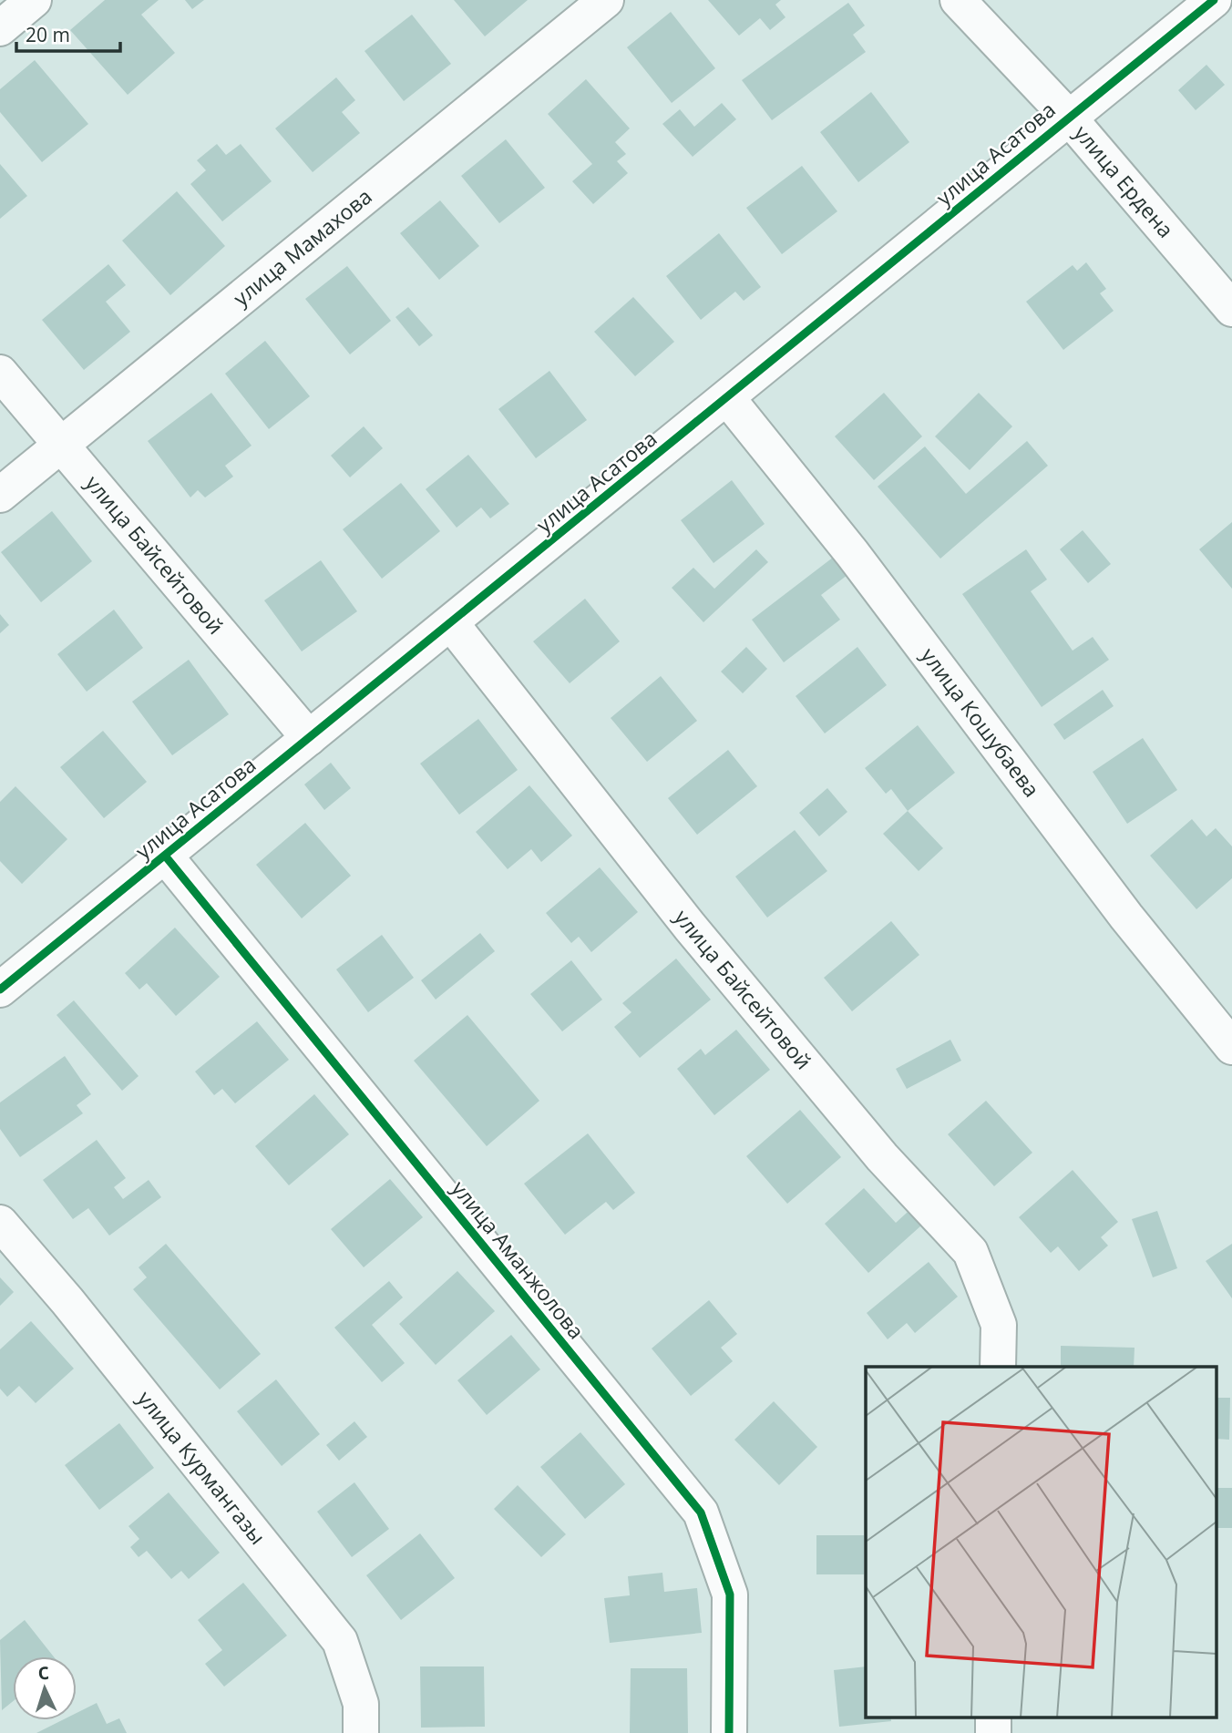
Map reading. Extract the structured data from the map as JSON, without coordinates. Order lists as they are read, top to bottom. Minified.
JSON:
{"streets":{"street":["улица Асатова","улица Ердена","улица Мамахова","улица Байсейтовой","улица Кошубаева","улица Аманжолова","улица Курмангазы"]},"crossings":[["улица Асатова","улица Ердена"],["улица Асатова","улица Байсейтовой"],["улица Асатова","улица Кошубаева"],["улица Асатова","улица Аманжолова"],["улица Мамахова","улица Байсейтовой"]],"scale_bar":"20 m","north":"top"}
